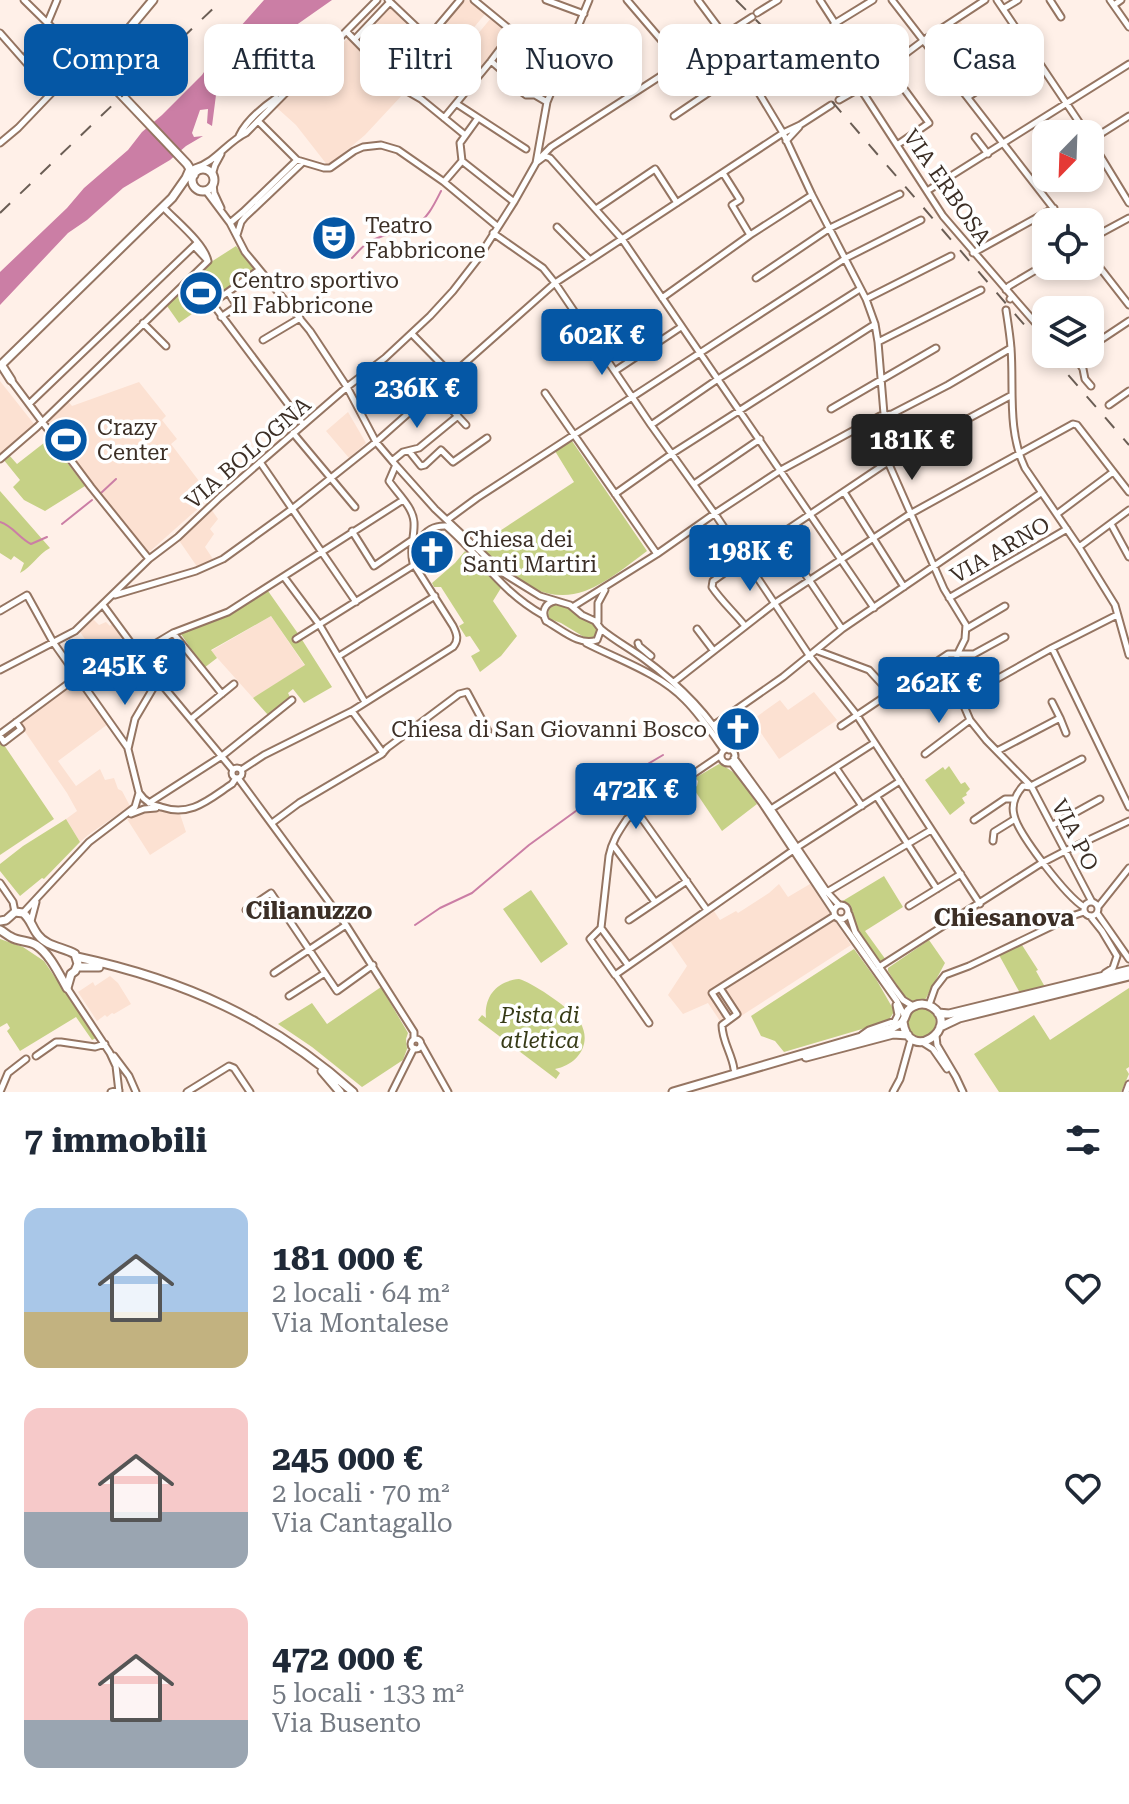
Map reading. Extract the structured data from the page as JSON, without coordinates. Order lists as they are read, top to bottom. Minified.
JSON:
{"streets":{"street":["VIA ERBOSA","VIA BOLOGNA","VIA ARNO","VIA PO"]},"districts":["Cilianuzzo","Chiesanova"],"parks":["Pista di atletica"],"places":{"theatre":["Teatro Fabbricone"],"sports":["Centro sportivo Il Fabbricone","Crazy Center"],"church":["Chiesa dei Santi Martiri","Chiesa di San Giovanni Bosco"]},"north":"bottom left","page":{"chip":["Compra","Affitta","Filtri","Nuovo","Appartamento","Casa"],"price":["602K €","236K €","181K €","198K €","245K €","262K €","472K €"],"heading":"7 immobili","list":[{"name":"181 000 €","note":"2 locali · 64 m² · Via Montalese"},{"name":"245 000 €","note":"2 locali · 70 m² · Via Cantagallo"},{"name":"472 000 €","note":"5 locali · 133 m² · Via Busento"}]}}
